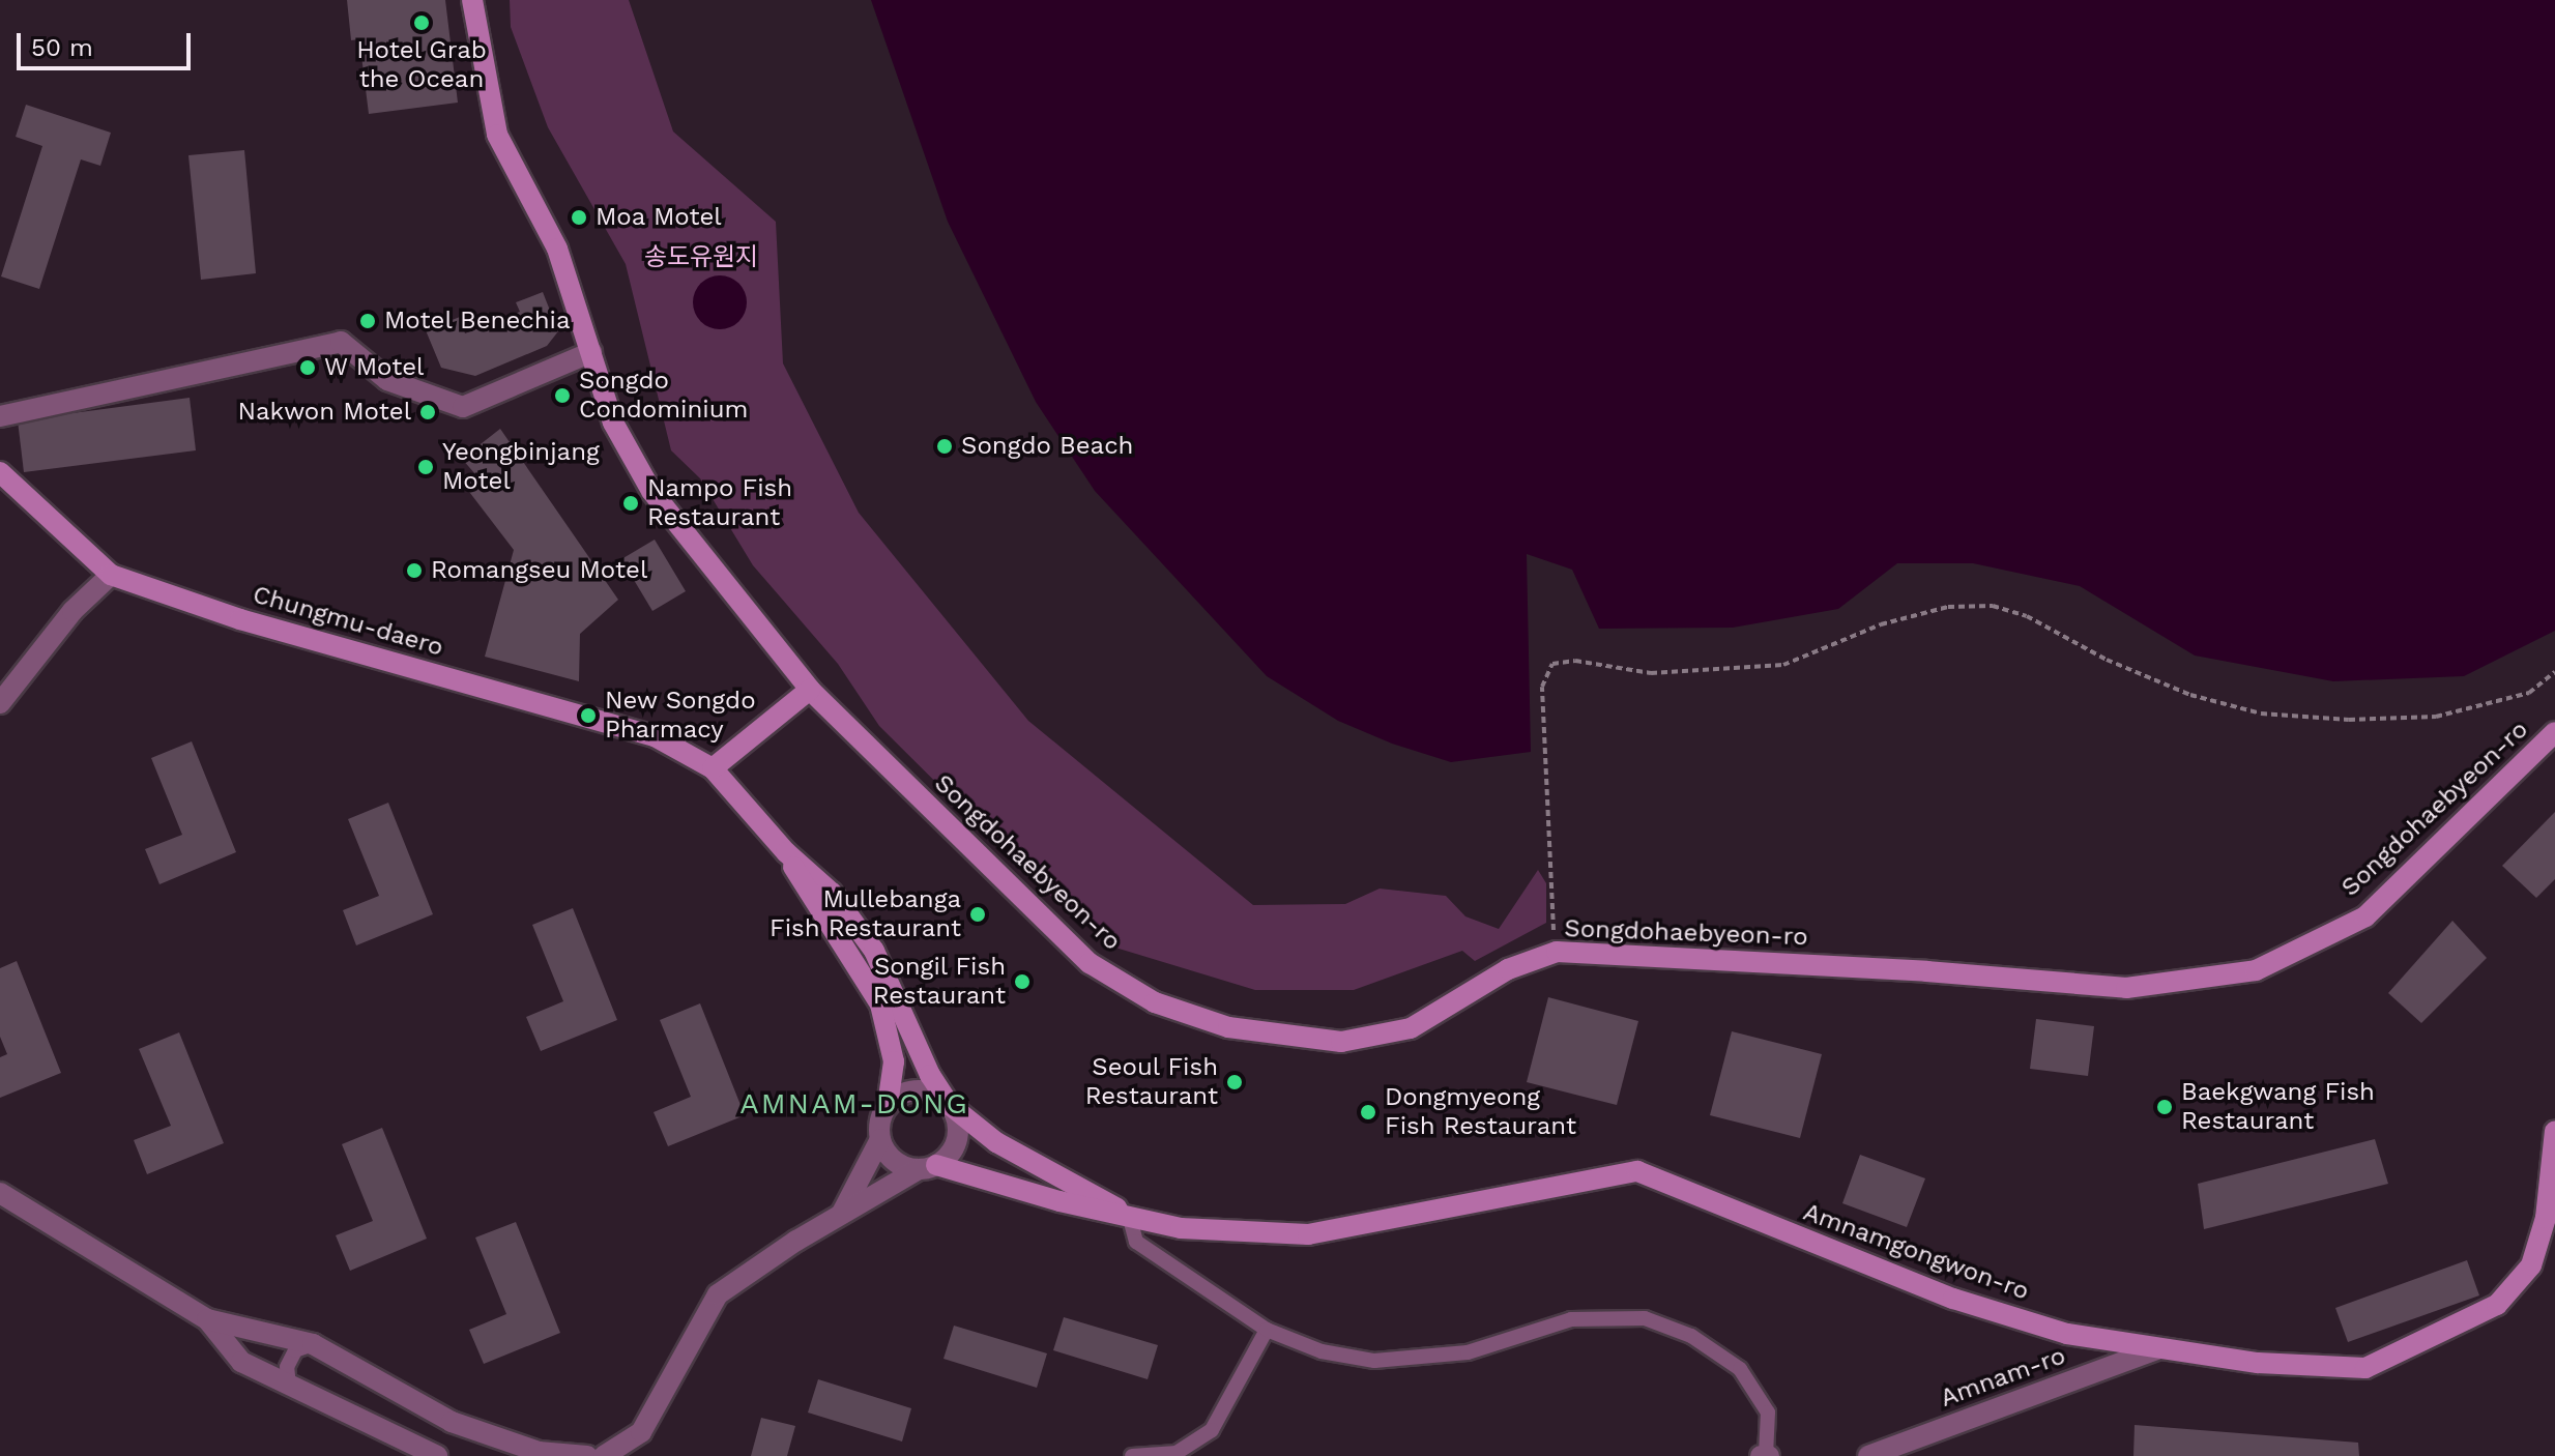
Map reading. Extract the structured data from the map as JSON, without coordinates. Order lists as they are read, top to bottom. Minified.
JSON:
{"streets":{"street":["Chungmu-daero","Songdohaebyeon-ro","Amnamgongwon-ro","Amnam-ro"]},"crossings":[["Chungmu-daero","Amnamgongwon-ro"],["Amnamgongwon-ro","Amnam-ro"]],"districts":["AMNAM-DONG"],"parks":["송도유원지"],"places":["Hotel Grab the Ocean","Moa Motel","Motel Benechia","W Motel","Songdo Condominium","Nakwon Motel","Songdo Beach","Yeongbinjang Motel","Nampo Fish Restaurant","Romangseu Motel","New Songdo Pharmacy","Mullebanga Fish Restaurant","Songil Fish Restaurant","Seoul Fish Restaurant","Baekgwang Fish Restaurant","Dongmyeong Fish Restaurant"],"scale_bar":"50 m"}
